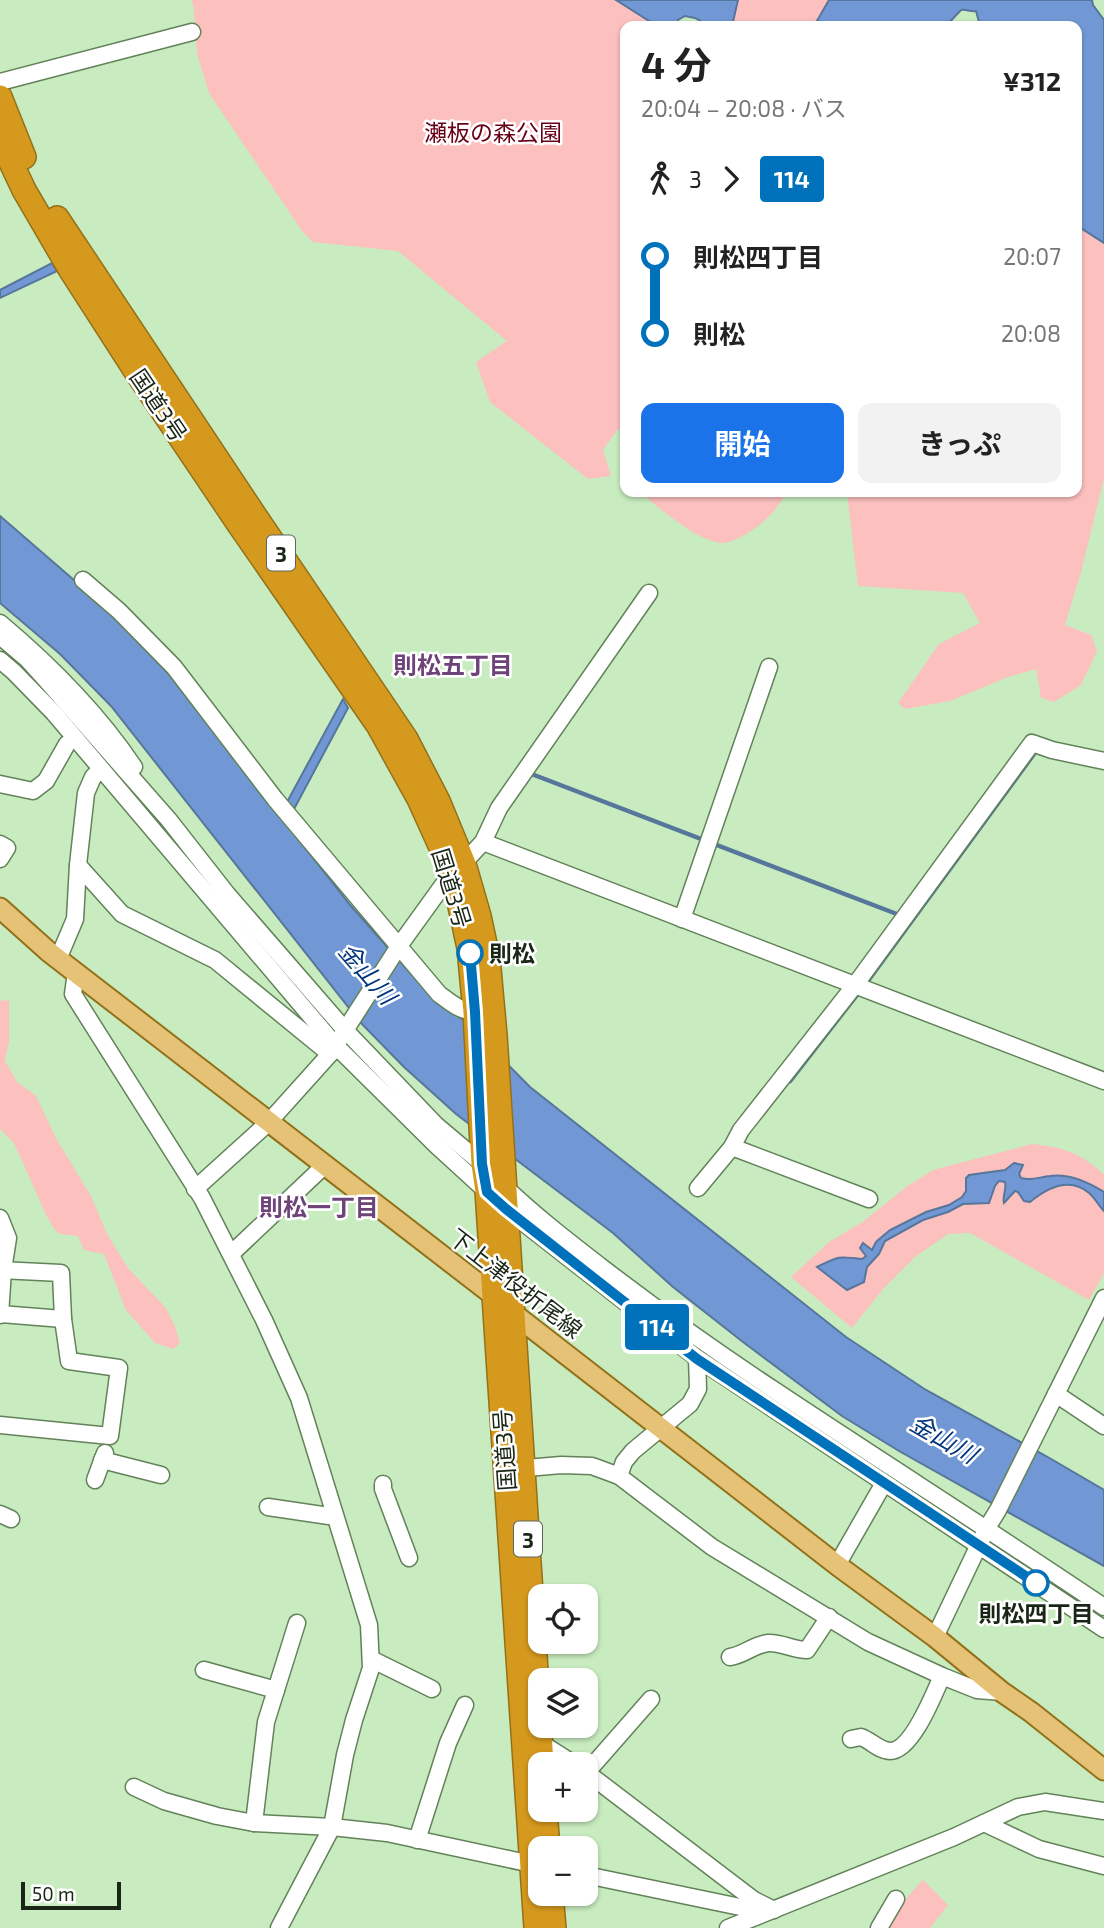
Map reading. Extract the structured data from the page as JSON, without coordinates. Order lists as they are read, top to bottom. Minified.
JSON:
{"streets":{"highway":["国道3号","3"],"main road":["下上津役折尾線"]},"crossings":[["国道3号","下上津役折尾線"]],"districts":["則松五丁目","則松一丁目"],"water":["金山川"],"parks":["瀬板の森公園"],"places":["則松","則松四丁目"],"lines":["bus line 114"],"scale_bar":"50 m","page":{"on_map":"114","heading":["4 分","20:04 – 20:08 · バス","¥312"],"legs":["3","114"],"list":[{"name":"則松四丁目","value":"20:07"},{"name":"則松","value":"20:08"}],"buttons":["開始","きっぷ"],"map_buttons":["+","−"],"scale":"50 m"}}
